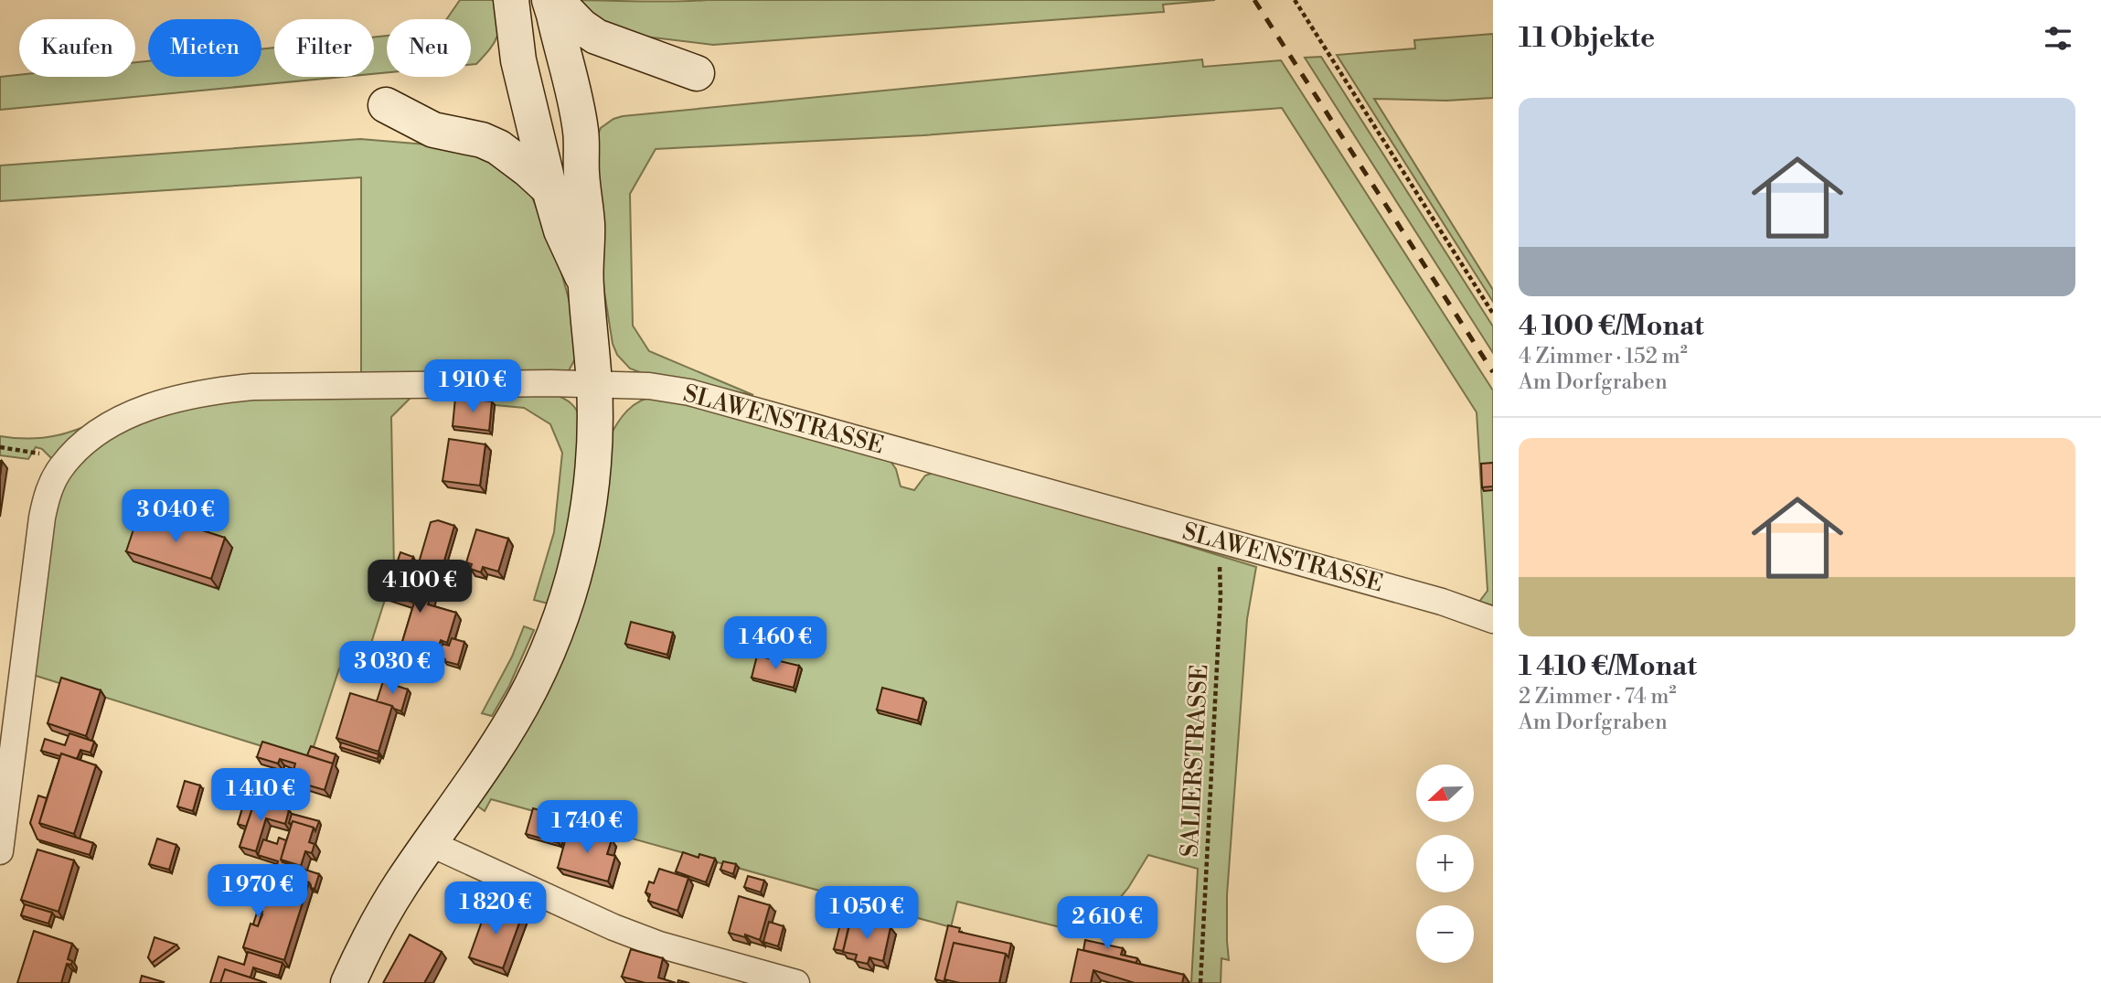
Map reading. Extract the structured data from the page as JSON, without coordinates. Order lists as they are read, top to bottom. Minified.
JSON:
{"streets":{"street":["SLAWENSTRASSE"],"path":["SALIERSTRASSE"]},"crossings":[["SLAWENSTRASSE","SALIERSTRASSE"]],"north":"left","page":{"heading":"11 Objekte","chip":["Kaufen","Mieten","Filter","Neu"],"list":[{"name":"4 100 €/Monat","note":"4 Zimmer · 152 m² · Am Dorfgraben"},{"name":"1 410 €/Monat","note":"2 Zimmer · 74 m² · Am Dorfgraben"}],"price":["1 910 €","3 040 €","4 100 €","1 460 €","3 030 €","1 410 €","1 740 €","1 970 €","1 820 €","1 050 €","2 610 €"],"map_buttons":["+","−"]}}
